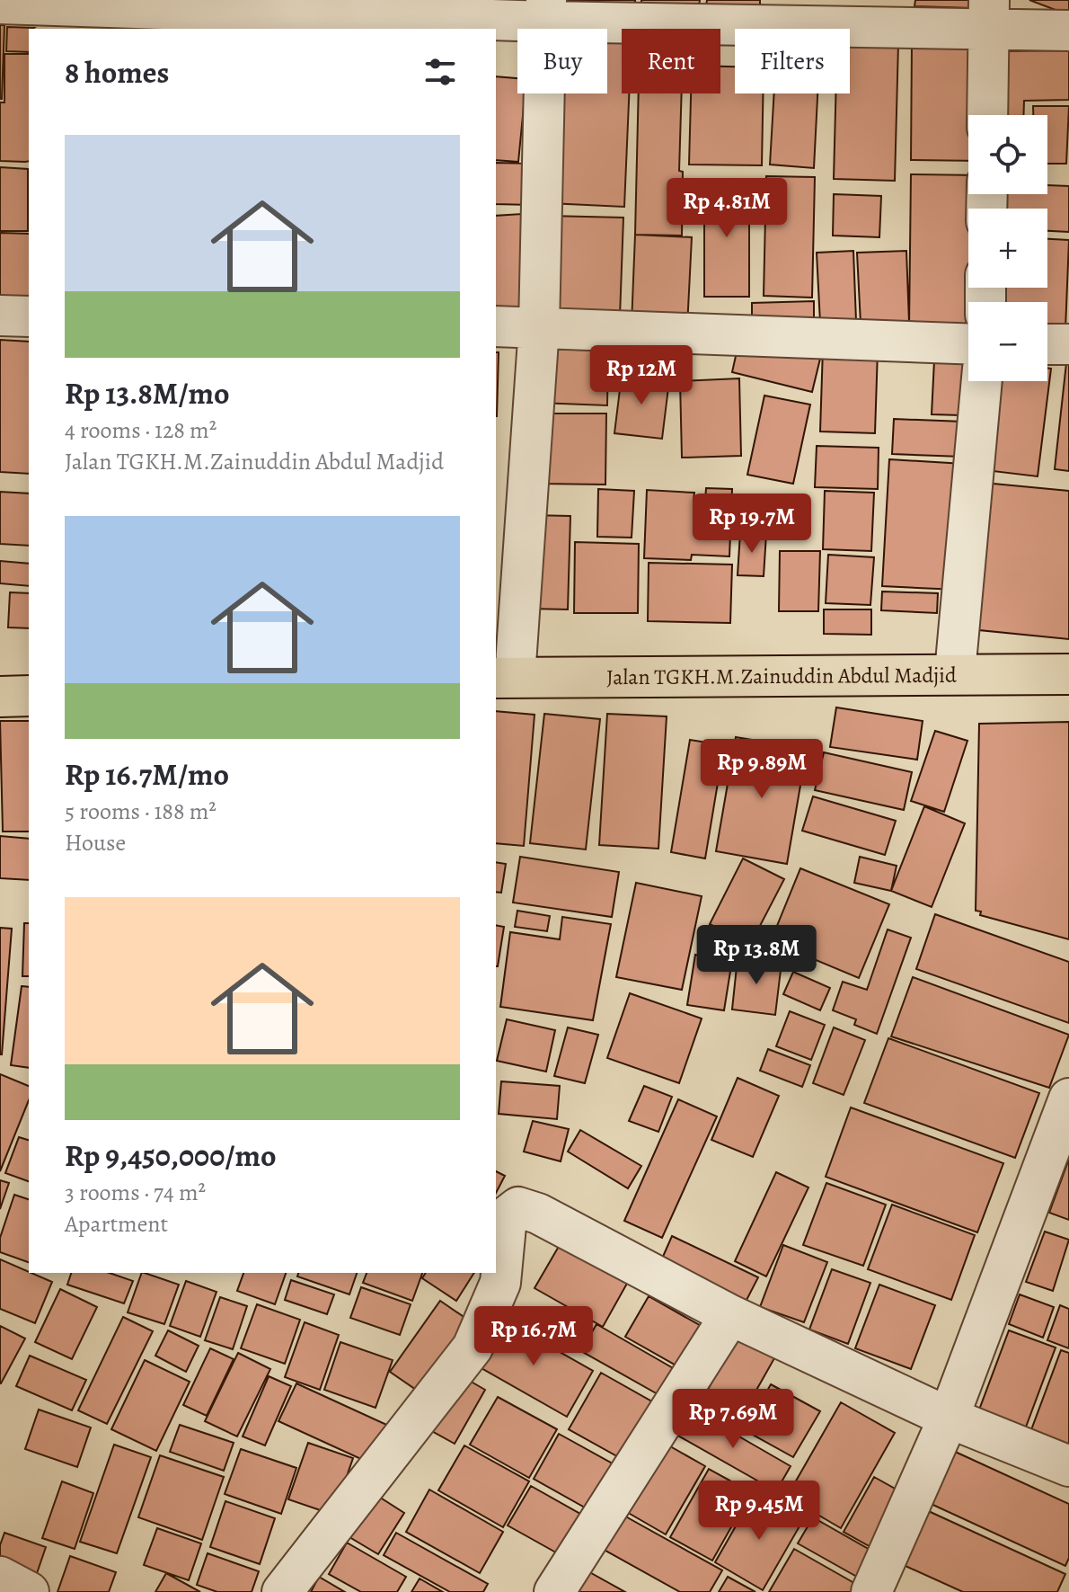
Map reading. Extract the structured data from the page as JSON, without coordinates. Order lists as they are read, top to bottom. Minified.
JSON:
{"streets":{"main road":["Jalan TGKH.M.Zainuddin Abdul Madjid"]},"page":{"chip":["Buy","Rent","Filters"],"heading":"8 homes","map_buttons":["+","−"],"list":[{"name":"Rp 13.8M/mo","note":"4 rooms · 128 m² · Jalan TGKH.M.Zainuddin Abdul Madjid"},{"name":"Rp 16.7M/mo","note":"5 rooms · 188 m² · House"},{"name":"Rp 9,450,000/mo","note":"3 rooms · 74 m² · Apartment"}],"price":["Rp 4.81M","Rp 12M","Rp 19.7M","Rp 9.89M","Rp 13.8M","Rp 16.7M","Rp 7.69M","Rp 9.45M"]}}
